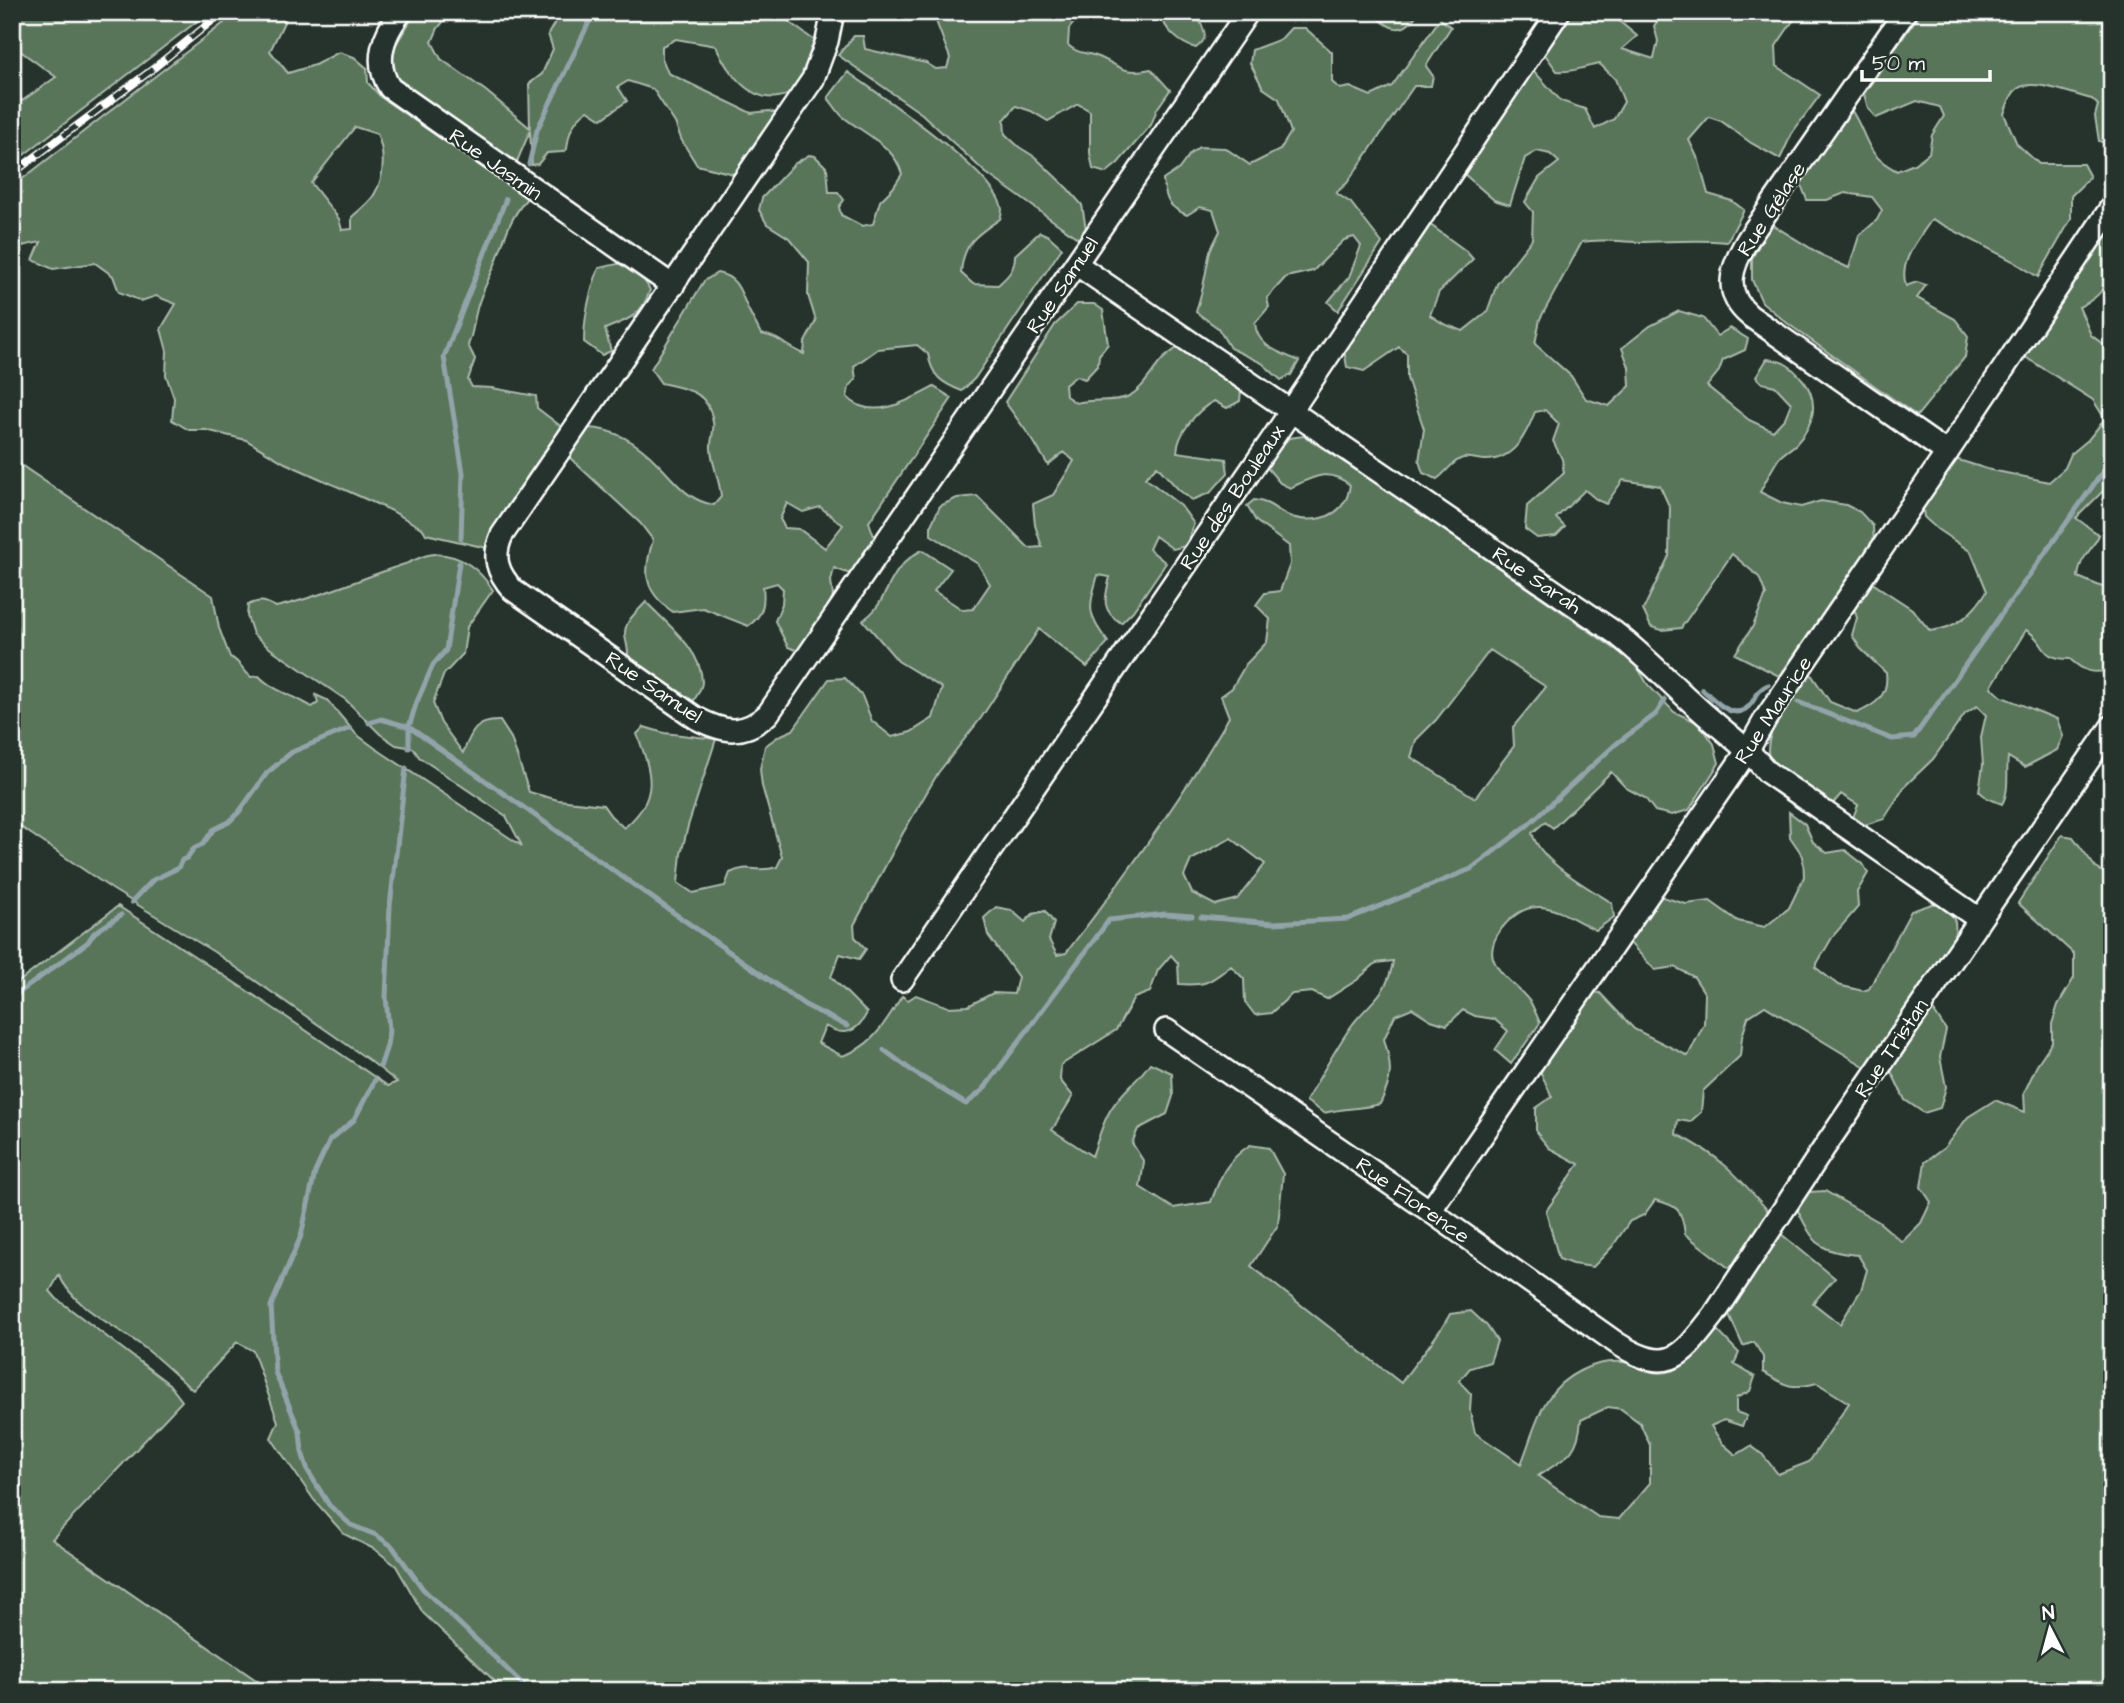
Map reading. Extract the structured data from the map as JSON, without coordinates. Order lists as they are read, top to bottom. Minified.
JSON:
{"streets":{"street":["Rue Jasmin","Rue Gélase","Rue Samuel","Rue des Bouleaux","Rue Sarah","Rue Maurice","Rue Tristan","Rue Florence"]},"crossings":[["Rue Jasmin","Rue Samuel"],["Rue Gélase","Rue Maurice"],["Rue Samuel","Rue Sarah"],["Rue des Bouleaux","Rue Sarah"],["Rue Sarah","Rue Maurice"],["Rue Sarah","Rue Tristan"],["Rue Maurice","Rue Florence"],["Rue Tristan","Rue Florence"]],"scale_bar":"50 m","north":"top"}
